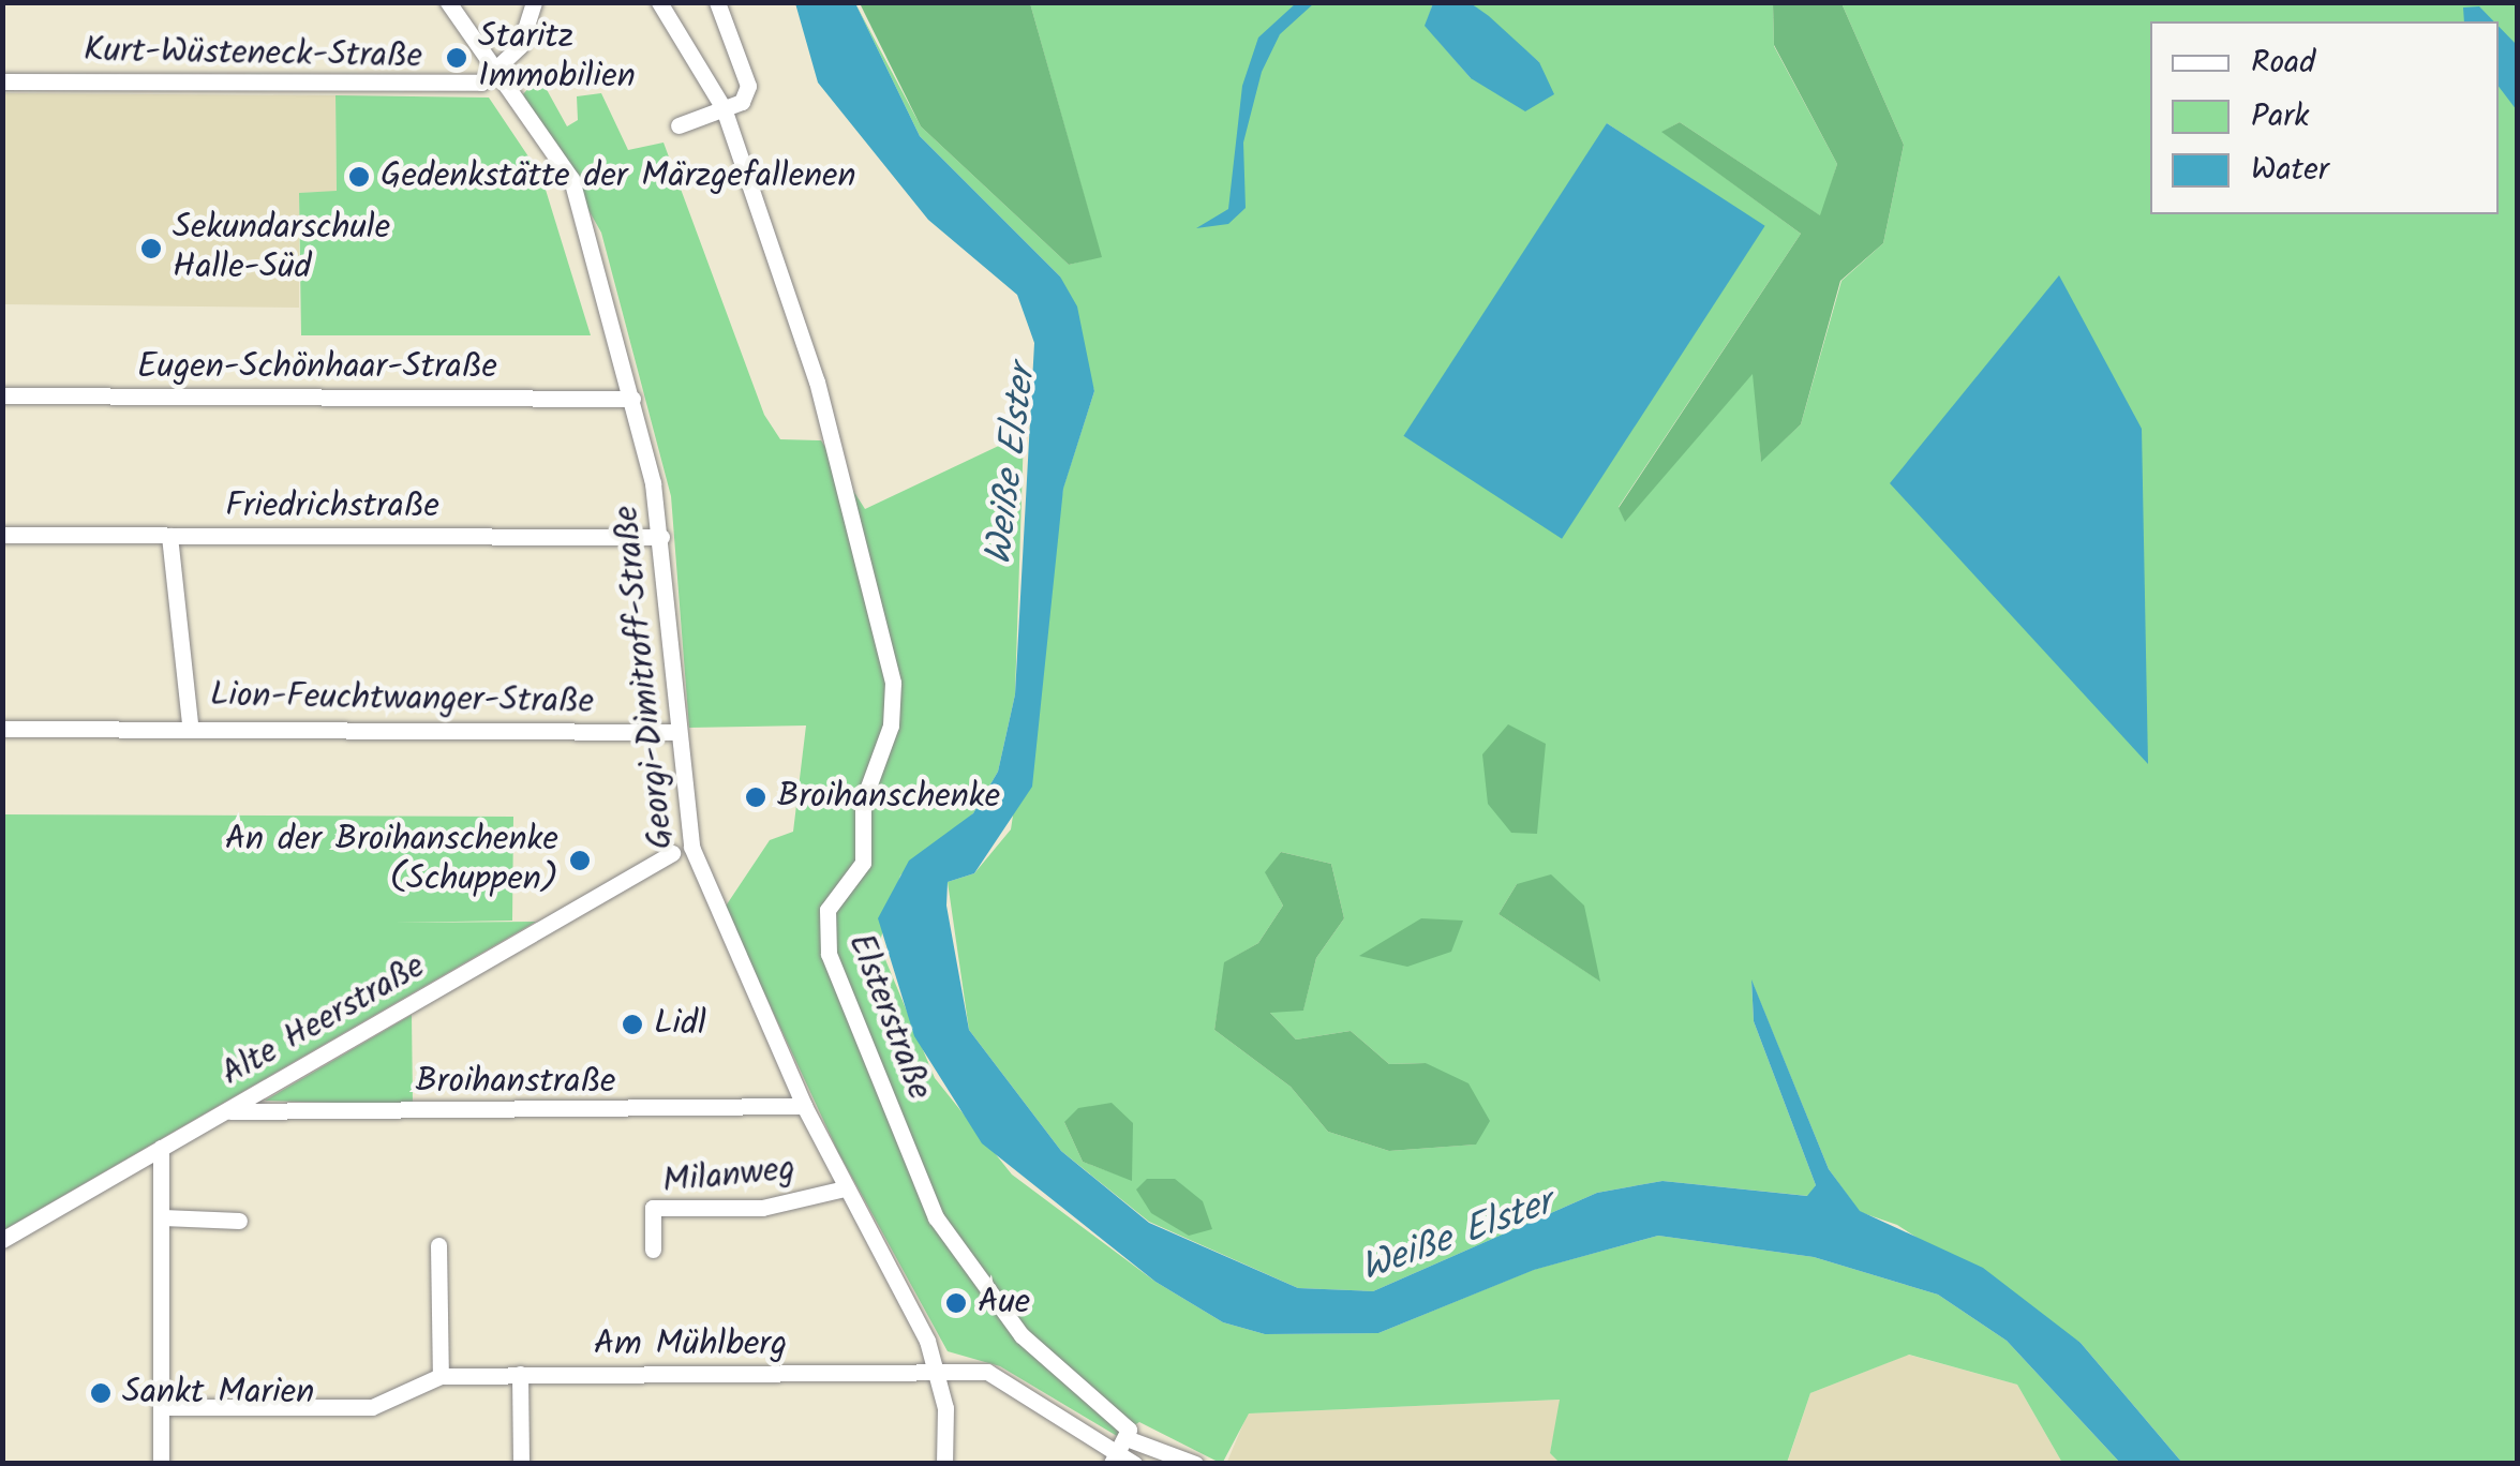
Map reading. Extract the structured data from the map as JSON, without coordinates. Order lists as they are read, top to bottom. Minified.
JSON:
{"streets":{"street":["Kurt-Wüsteneck-Straße","Eugen-Schönhaar-Straße","Friedrichstraße","Georgi-Dimitroff-Straße","Lion-Feuchtwanger-Straße","Elsterstraße","Alte Heerstraße","Broihanstraße","Milanweg","Am Mühlberg"]},"crossings":[["Kurt-Wüsteneck-Straße","Georgi-Dimitroff-Straße"],["Eugen-Schönhaar-Straße","Georgi-Dimitroff-Straße"],["Friedrichstraße","Georgi-Dimitroff-Straße"],["Georgi-Dimitroff-Straße","Lion-Feuchtwanger-Straße"],["Georgi-Dimitroff-Straße","Broihanstraße"],["Georgi-Dimitroff-Straße","Milanweg"],["Georgi-Dimitroff-Straße","Am Mühlberg"],["Alte Heerstraße","Broihanstraße"]],"water":["Weiße Elster"],"places":["Staritz Immobilien","Gedenkstätte der Märzgefallenen","Sekundarschule Halle-Süd","Broihanschenke","An der Broihanschenke (Schuppen)","Lidl","Aue","Sankt Marien"],"legend":["Road","Park","Water"]}
